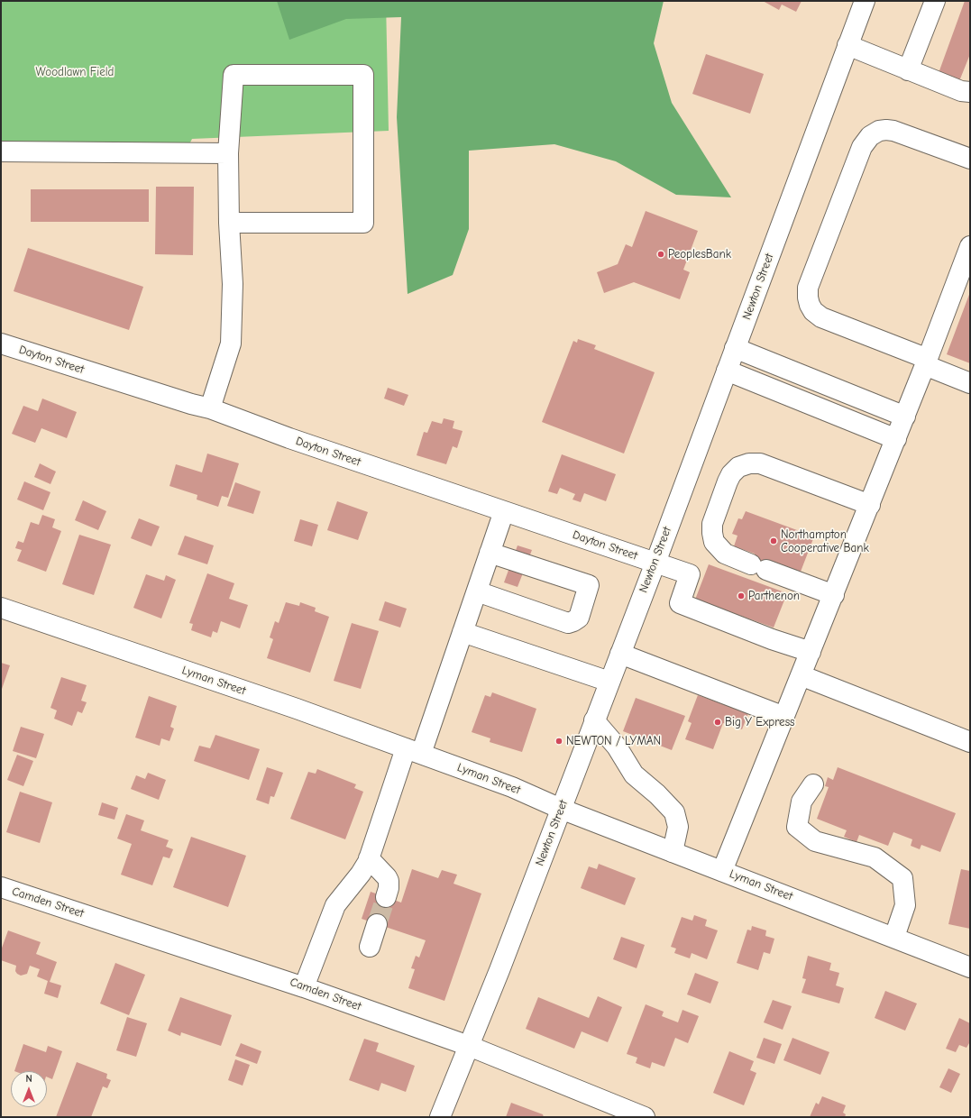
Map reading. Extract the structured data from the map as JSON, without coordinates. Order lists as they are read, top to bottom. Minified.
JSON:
{"streets":{"street":["Newton Street","Dayton Street","Lyman Street","Camden Street"]},"crossings":[["Newton Street","Dayton Street"],["Newton Street","Lyman Street"],["Newton Street","Camden Street"]],"parks":["Woodlawn Field"],"places":["PeoplesBank","Northampton Cooperative Bank","Parthenon","Big Y Express","NEWTON / LYMAN"],"north":"top"}
